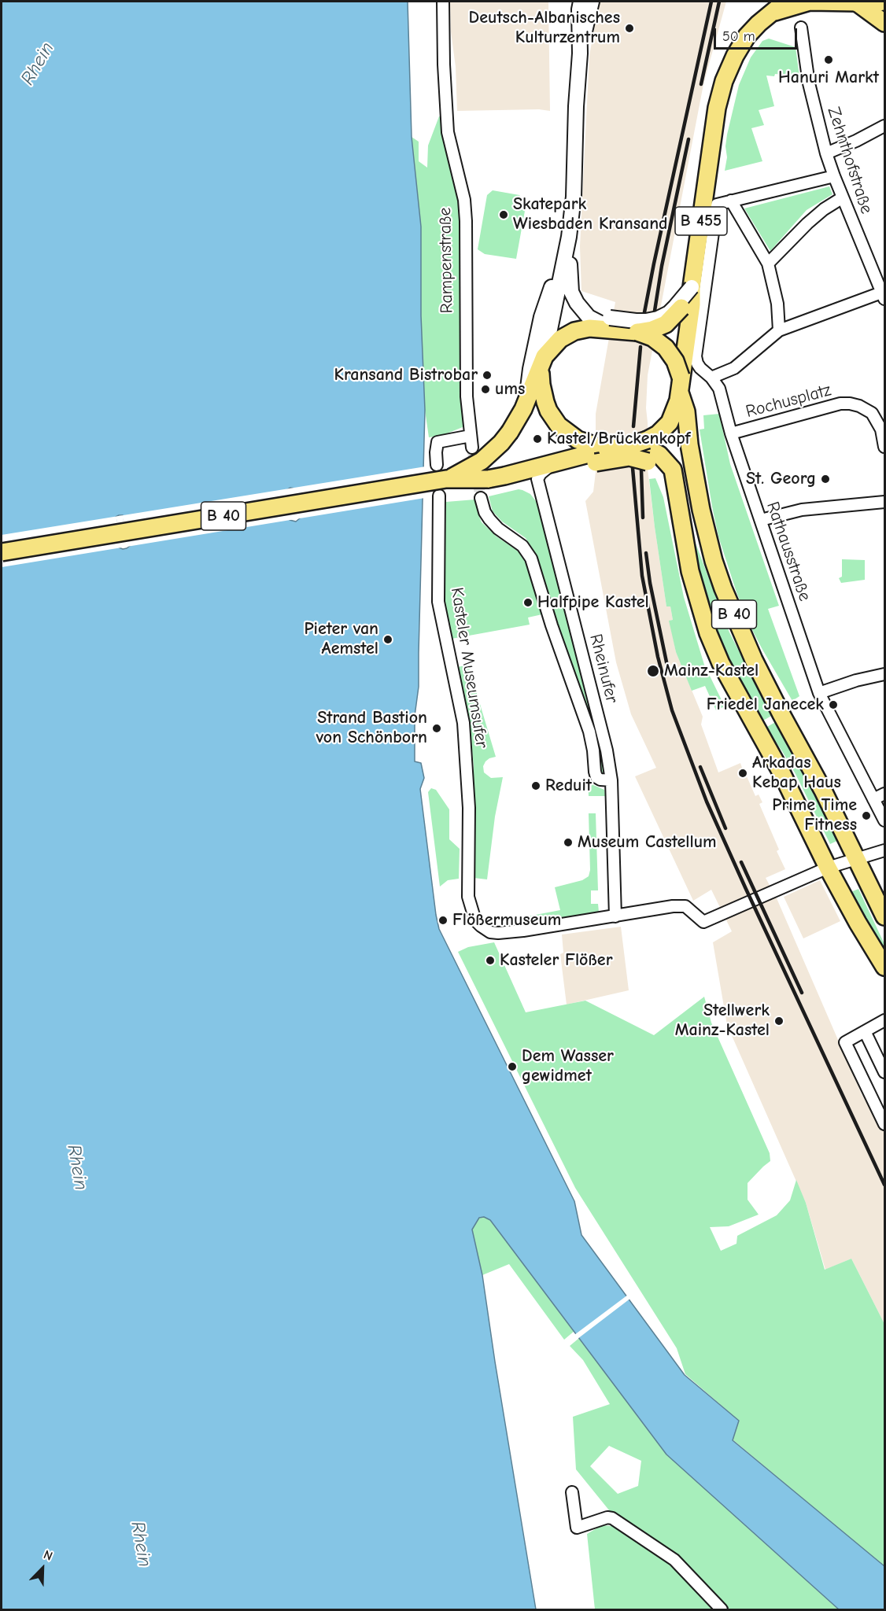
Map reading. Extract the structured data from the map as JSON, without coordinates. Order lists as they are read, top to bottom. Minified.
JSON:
{"streets":{"main road":["B 455","B 40"],"street":["Zehnthofstraße","Rampenstraße","Rochusplatz","Rathausstraße","Kasteler Museumsufer","Rheinufer"]},"crossings":[["B 455","B 40"],["Rochusplatz","Rathausstraße"],["B 40","Rheinufer"],["Kasteler Museumsufer","Rheinufer"]],"water":["Rhein"],"places":["Deutsch-Albanisches Kulturzentrum","Hanuri Markt","Skatepark Wiesbaden Kransand","Kransand Bistrobar","ums","Kastel/Brückenkopf","St. Georg","Halfpipe Kastel","Pieter van Aemstel","Mainz-Kastel","Friedel Janecek","Strand Bastion von Schönborn","Arkadas Kebap Haus","Reduit","Prime Time Fitness","Museum Castellum","Flößermuseum","Kasteler Flößer","Stellwerk Mainz-Kastel","Dem Wasser gewidmet"],"scale_bar":"50 m","north":"top right"}
